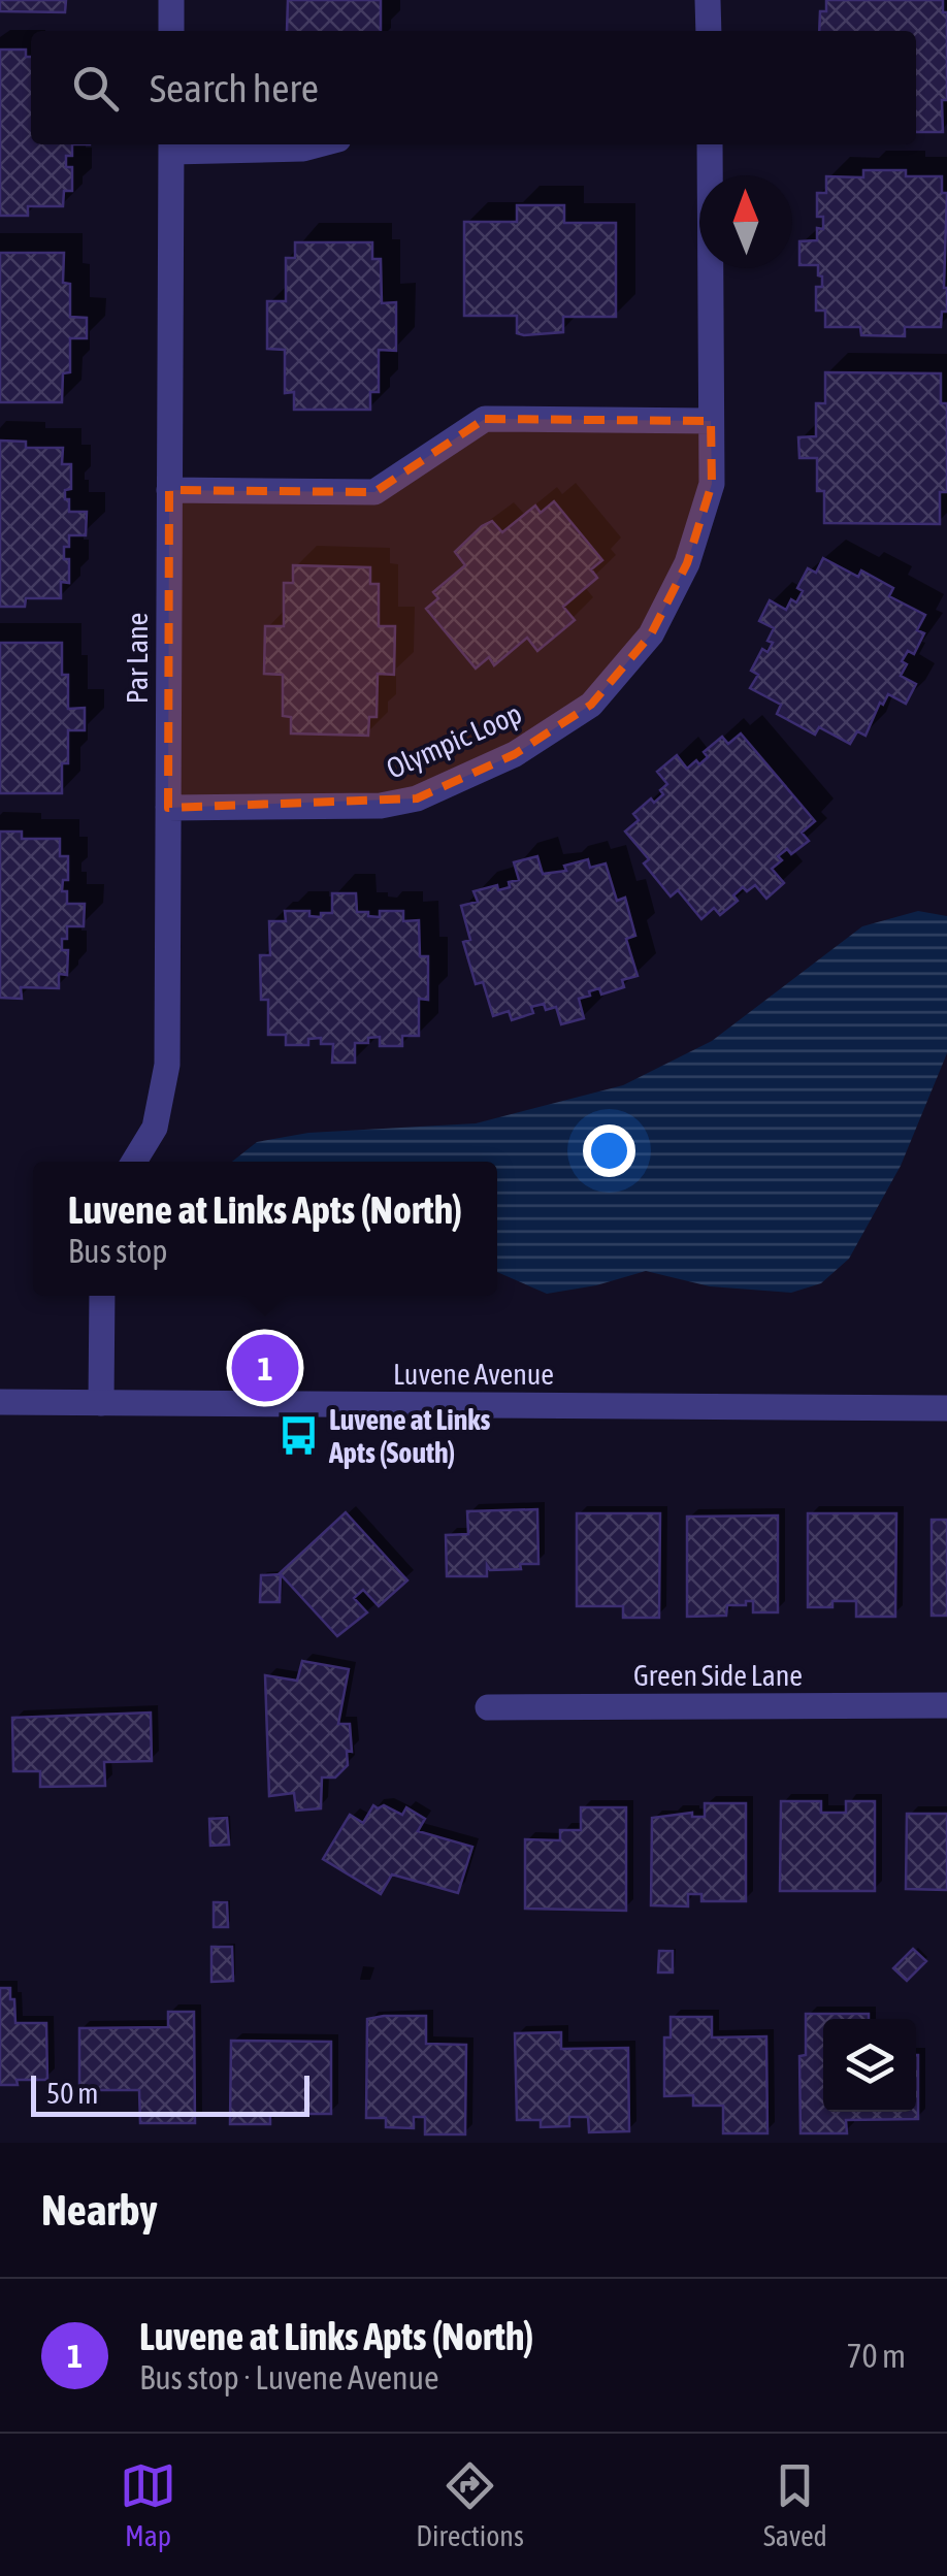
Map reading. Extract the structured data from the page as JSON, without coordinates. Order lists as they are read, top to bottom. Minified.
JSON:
{"streets":{"street":["Par Lane","Olympic Loop","Luvene Avenue","Green Side Lane"]},"crossings":[["Par Lane","Olympic Loop"]],"places":{"bus stop":["Luvene at Links Apts (South)"]},"scale_bar":"50 m","north":"top","page":{"search":"Search here","popup":["Luvene at Links Apts (North)","Bus stop"],"pins":"1","scale":"50 m","heading":"Nearby","list":[{"mark":"1","name":"Luvene at Links Apts (North)","note":"Bus stop · Luvene Avenue","value":"70 m"}],"nav":["Map","Directions","Saved"]}}
